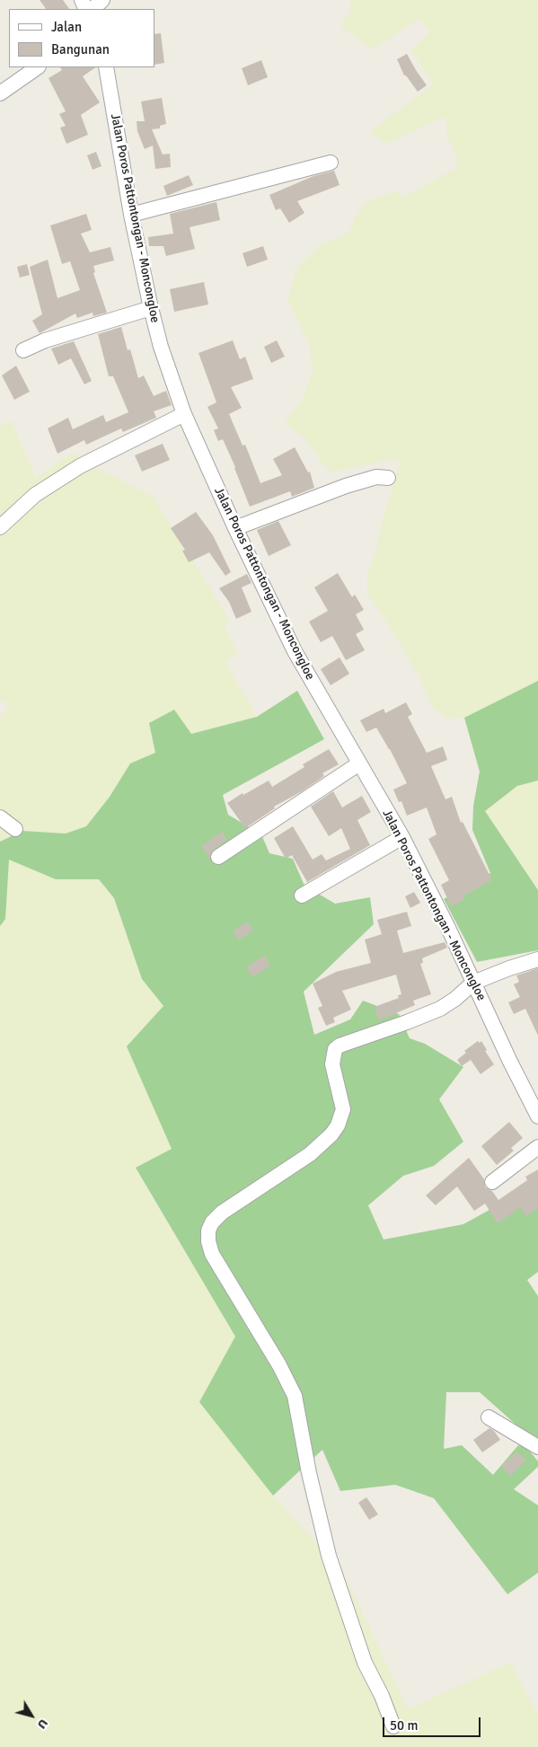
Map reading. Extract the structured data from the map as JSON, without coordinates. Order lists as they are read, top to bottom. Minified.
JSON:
{"streets":{"street":["Jalan Poros Pattontongan - Moncongloe"]},"legend":["Jalan","Bangunan"],"scale_bar":"50 m","north":"bottom right"}
